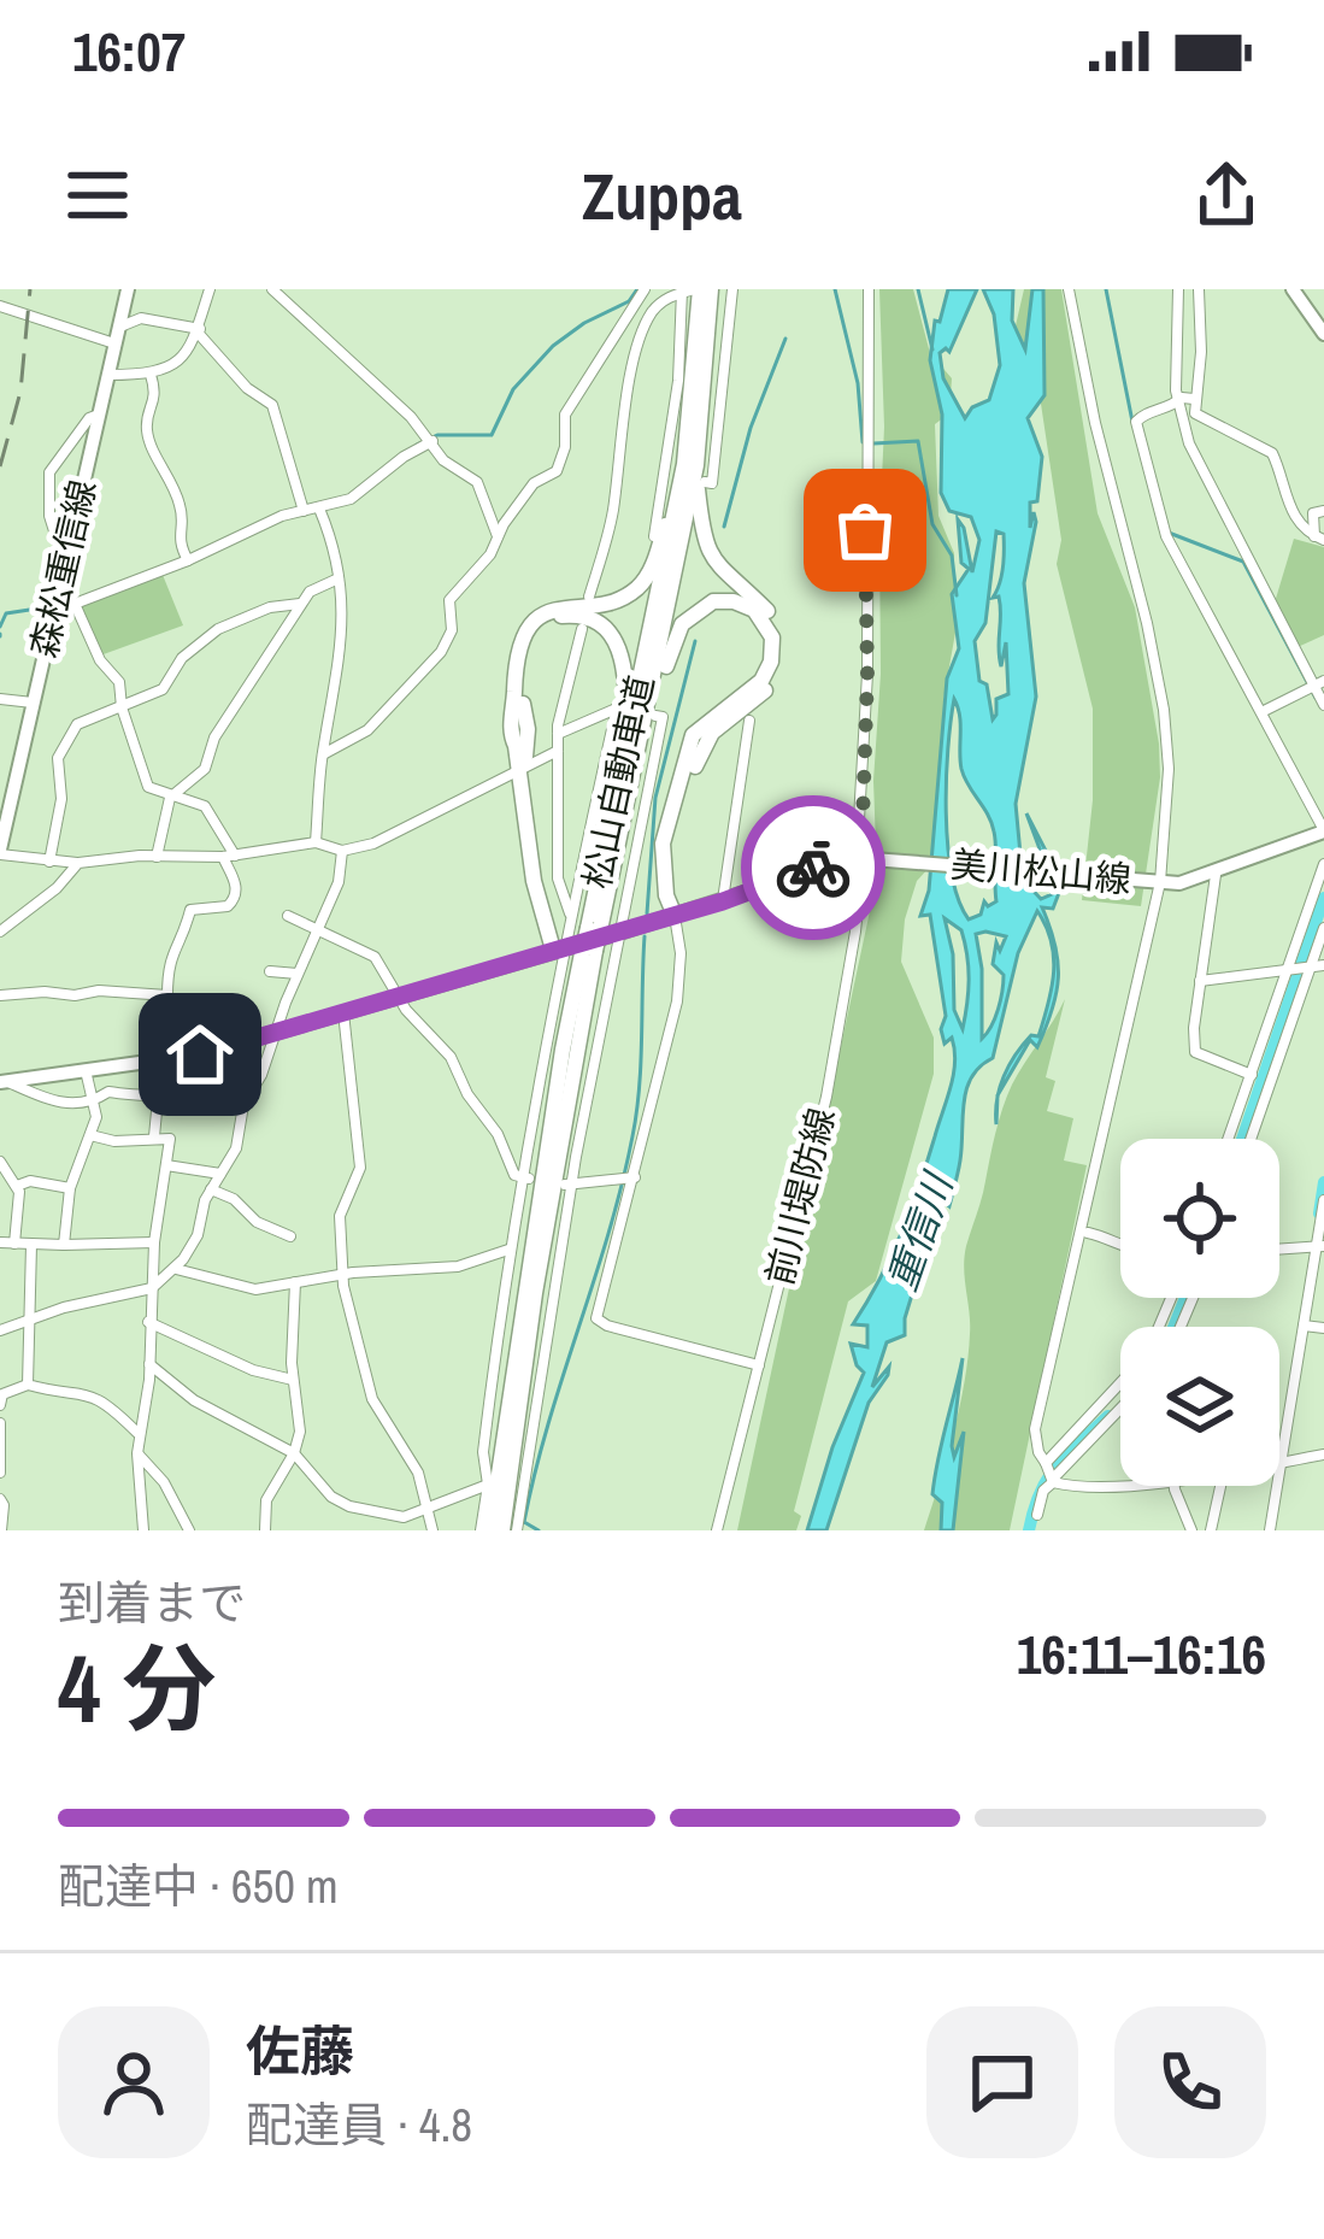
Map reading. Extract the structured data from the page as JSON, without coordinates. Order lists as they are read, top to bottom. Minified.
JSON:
{"streets":{"highway":["松山自動車道"],"main road":["森松重信線","美川松山線"],"street":["前川堤防線"]},"crossings":[["松山自動車道","美川松山線"],["美川松山線","前川堤防線"]],"water":["重信川"],"page":{"status":"16:07","header":"Zuppa","heading":["4 分","到着まで","16:11–16:16"],"panel":["佐藤","配達員 · 4.8"],"bar":"配達中 · 650 m"}}
